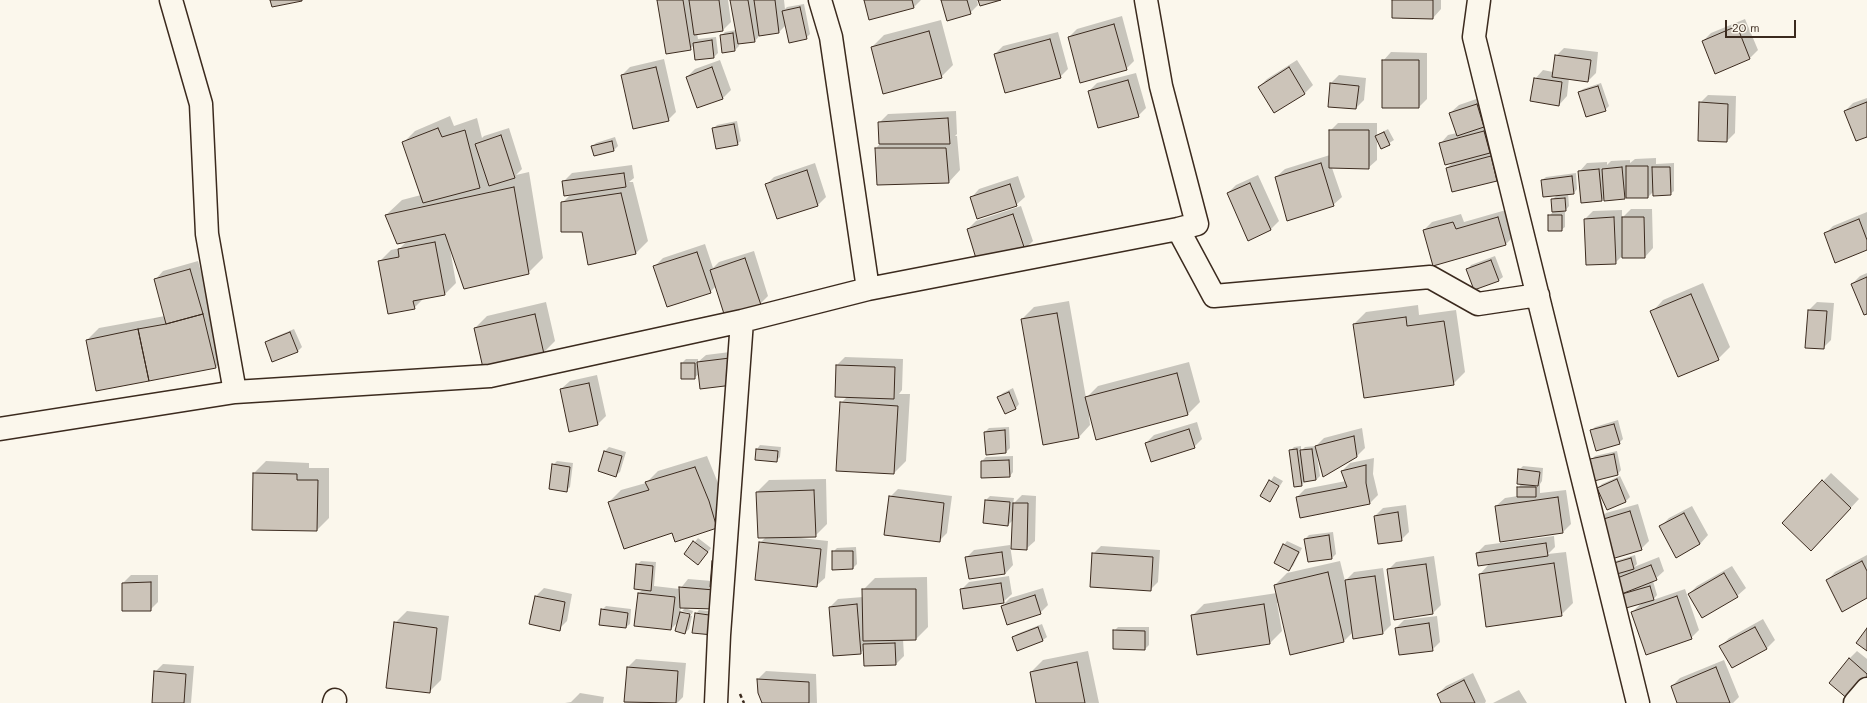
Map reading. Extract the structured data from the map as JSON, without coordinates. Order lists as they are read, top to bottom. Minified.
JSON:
{"scale_bar":"20 m"}
